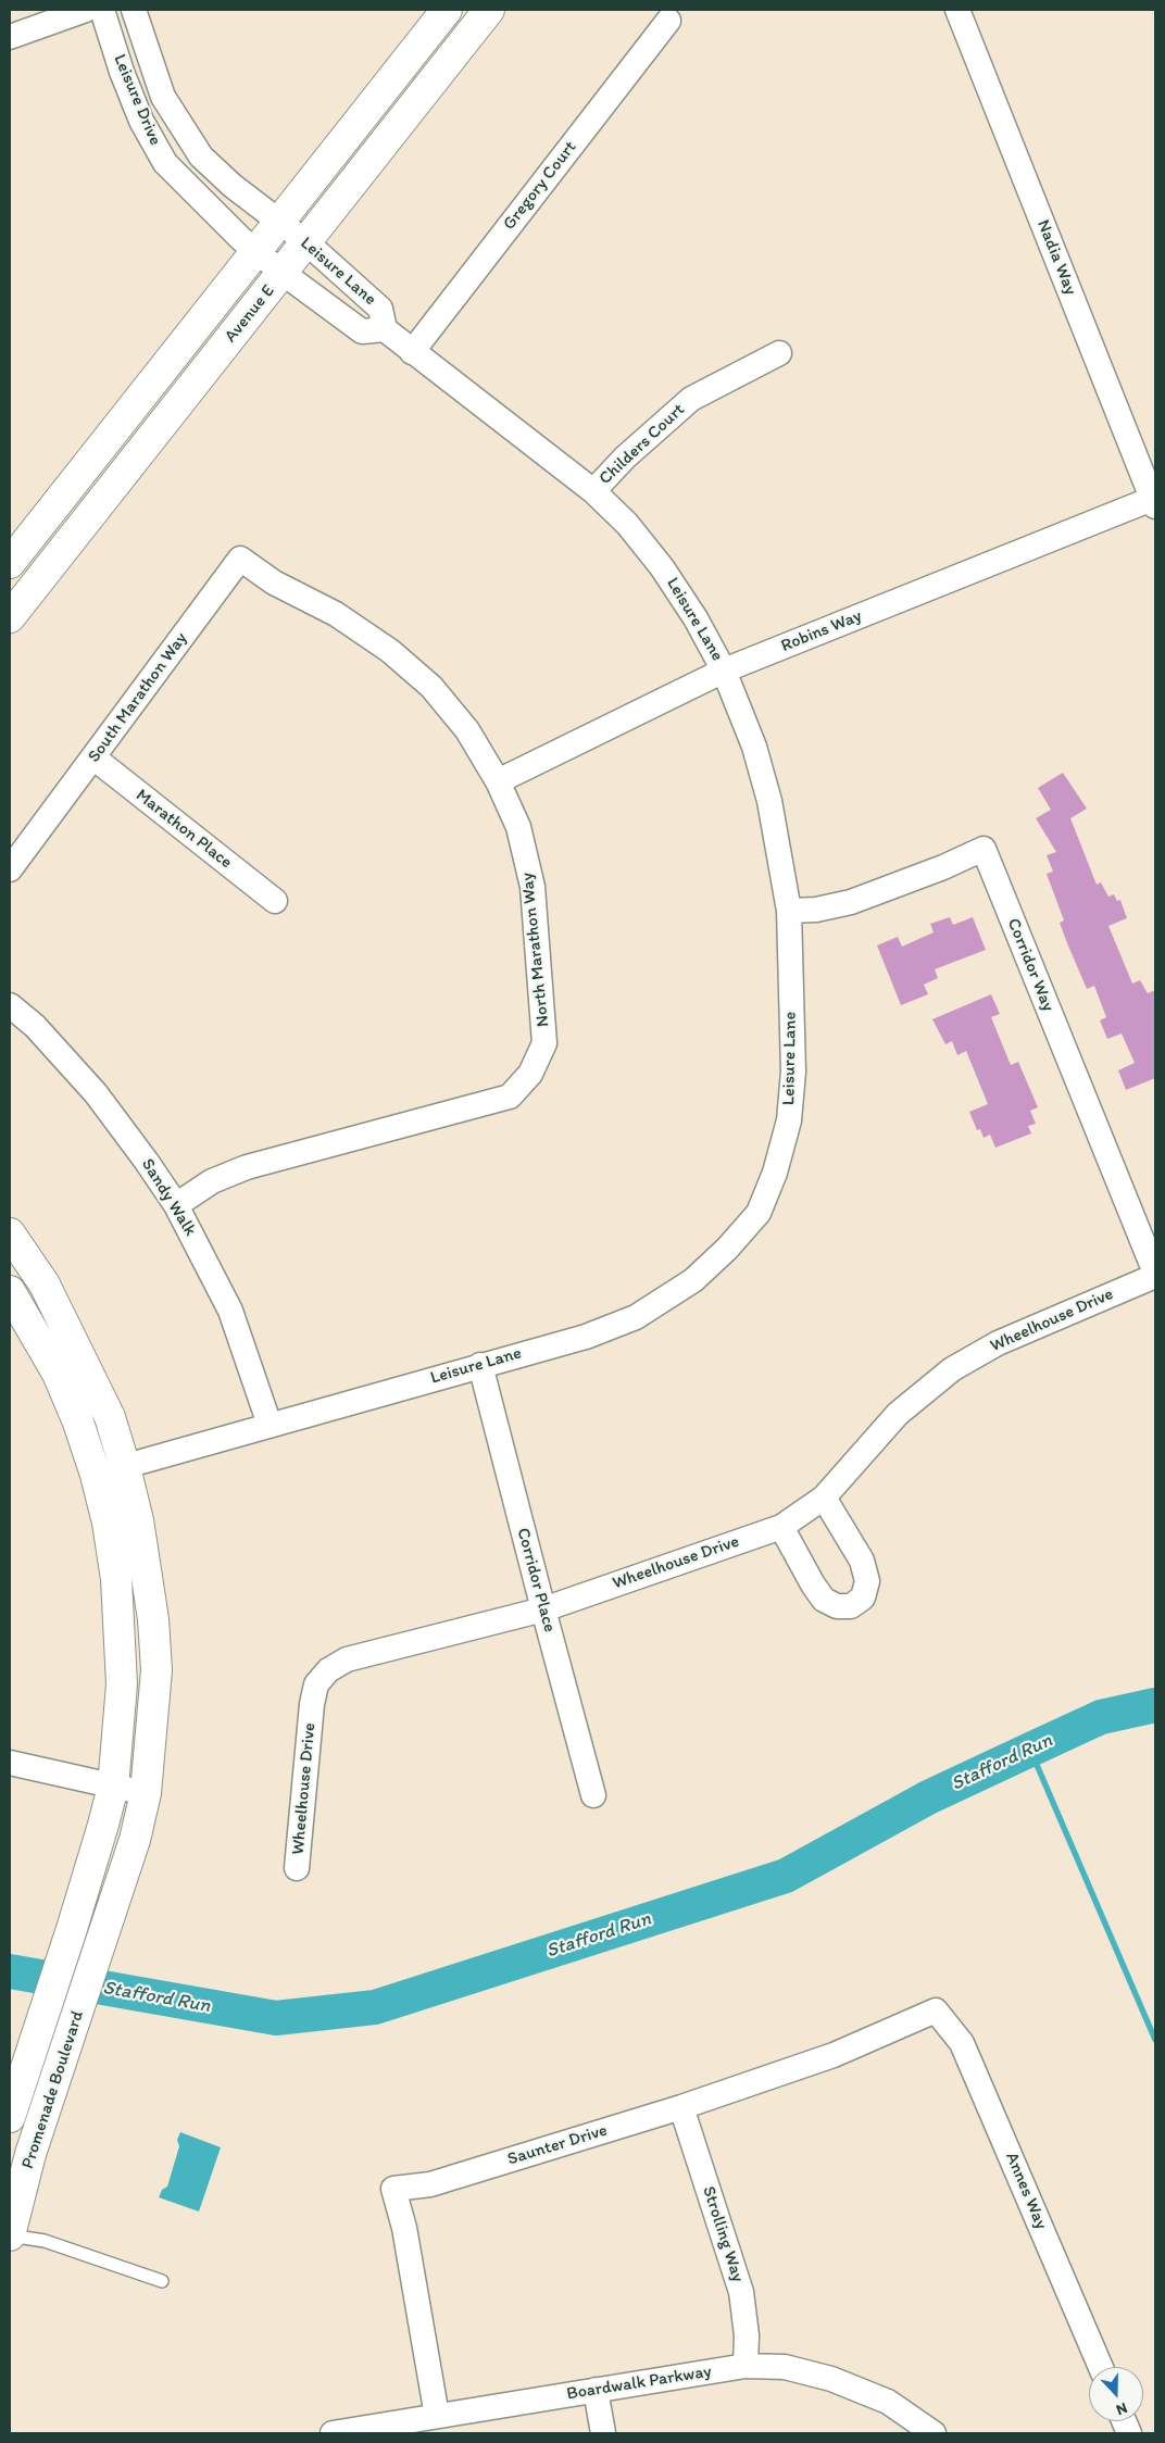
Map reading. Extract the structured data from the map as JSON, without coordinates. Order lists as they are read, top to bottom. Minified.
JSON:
{"streets":{"street":["Leisure Drive","Gregory Court","Nadia Way","Leisure Lane","Avenue E","Childers Court","Robins Way","South Marathon Way","Marathon Place","North Marathon Way","Corridor Way","Sandy Walk","Wheelhouse Drive","Corridor Place","Promenade Boulevard","Saunter Drive","Annes Way","Strolling Way","Boardwalk Parkway"]},"crossings":[["Leisure Drive","Leisure Lane"],["Leisure Drive","Avenue E"],["Gregory Court","Leisure Lane"],["Nadia Way","Robins Way"],["Leisure Lane","Avenue E"],["Leisure Lane","Childers Court"],["Leisure Lane","Robins Way"],["Leisure Lane","Corridor Way"],["Leisure Lane","Sandy Walk"],["Leisure Lane","Corridor Place"],["Leisure Lane","Promenade Boulevard"],["Robins Way","North Marathon Way"],["South Marathon Way","Marathon Place"],["South Marathon Way","North Marathon Way"],["North Marathon Way","Sandy Walk"],["Corridor Way","Wheelhouse Drive"],["Wheelhouse Drive","Corridor Place"],["Saunter Drive","Annes Way"],["Saunter Drive","Strolling Way"],["Saunter Drive","Boardwalk Parkway"],["Strolling Way","Boardwalk Parkway"]],"water":["Stafford Run"],"north":"bottom"}
